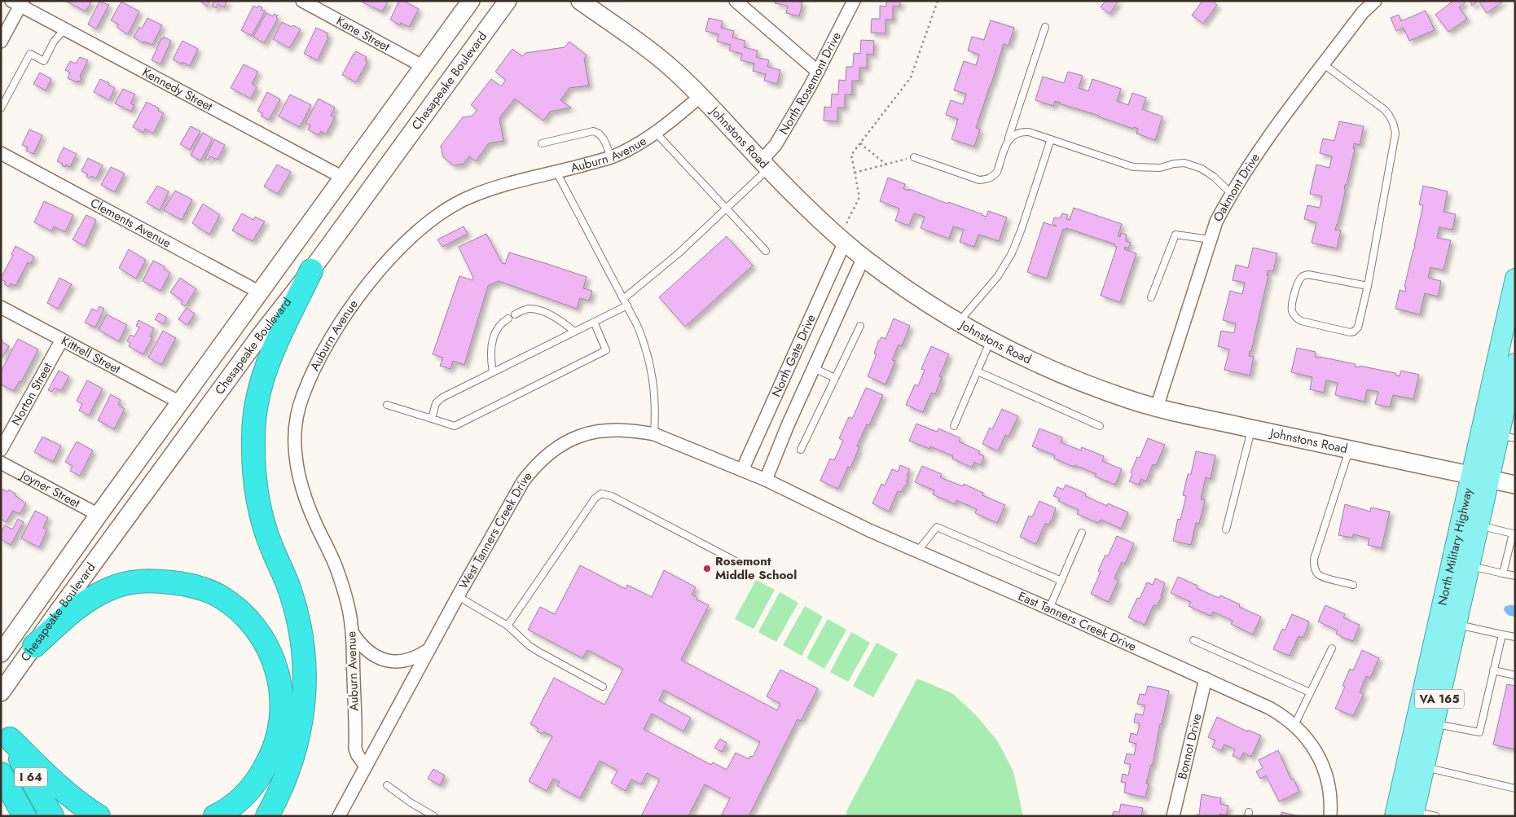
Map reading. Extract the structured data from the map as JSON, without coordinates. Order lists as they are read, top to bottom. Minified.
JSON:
{"streets":{"highway":["I 64"],"main road":["Chesapeake Boulevard","Johnstons Road","North Military Highway","VA 165"],"street":["Kane Street","North Rosemont Drive","Kennedy Street","Auburn Avenue","Oakmont Drive","Clements Avenue","Kittrell Street","North Gate Drive","Norton Street","Joyner Street","West Tanners Creek Drive","East Tanners Creek Drive","Bonnot Drive"]},"crossings":[["Kane Street","Chesapeake Boulevard"],["Chesapeake Boulevard","Kennedy Street"],["Chesapeake Boulevard","Clements Avenue"],["Chesapeake Boulevard","Kittrell Street"],["Chesapeake Boulevard","Joyner Street"],["North Rosemont Drive","Johnstons Road"],["Johnstons Road","Auburn Avenue"],["Johnstons Road","Oakmont Drive"],["Johnstons Road","North Gate Drive"],["Johnstons Road","North Military Highway"],["Auburn Avenue","West Tanners Creek Drive"],["Kittrell Street","Norton Street"],["North Gate Drive","West Tanners Creek Drive"],["North Gate Drive","East Tanners Creek Drive"],["West Tanners Creek Drive","East Tanners Creek Drive"],["East Tanners Creek Drive","Bonnot Drive"]],"places":["Rosemont Middle School"]}
